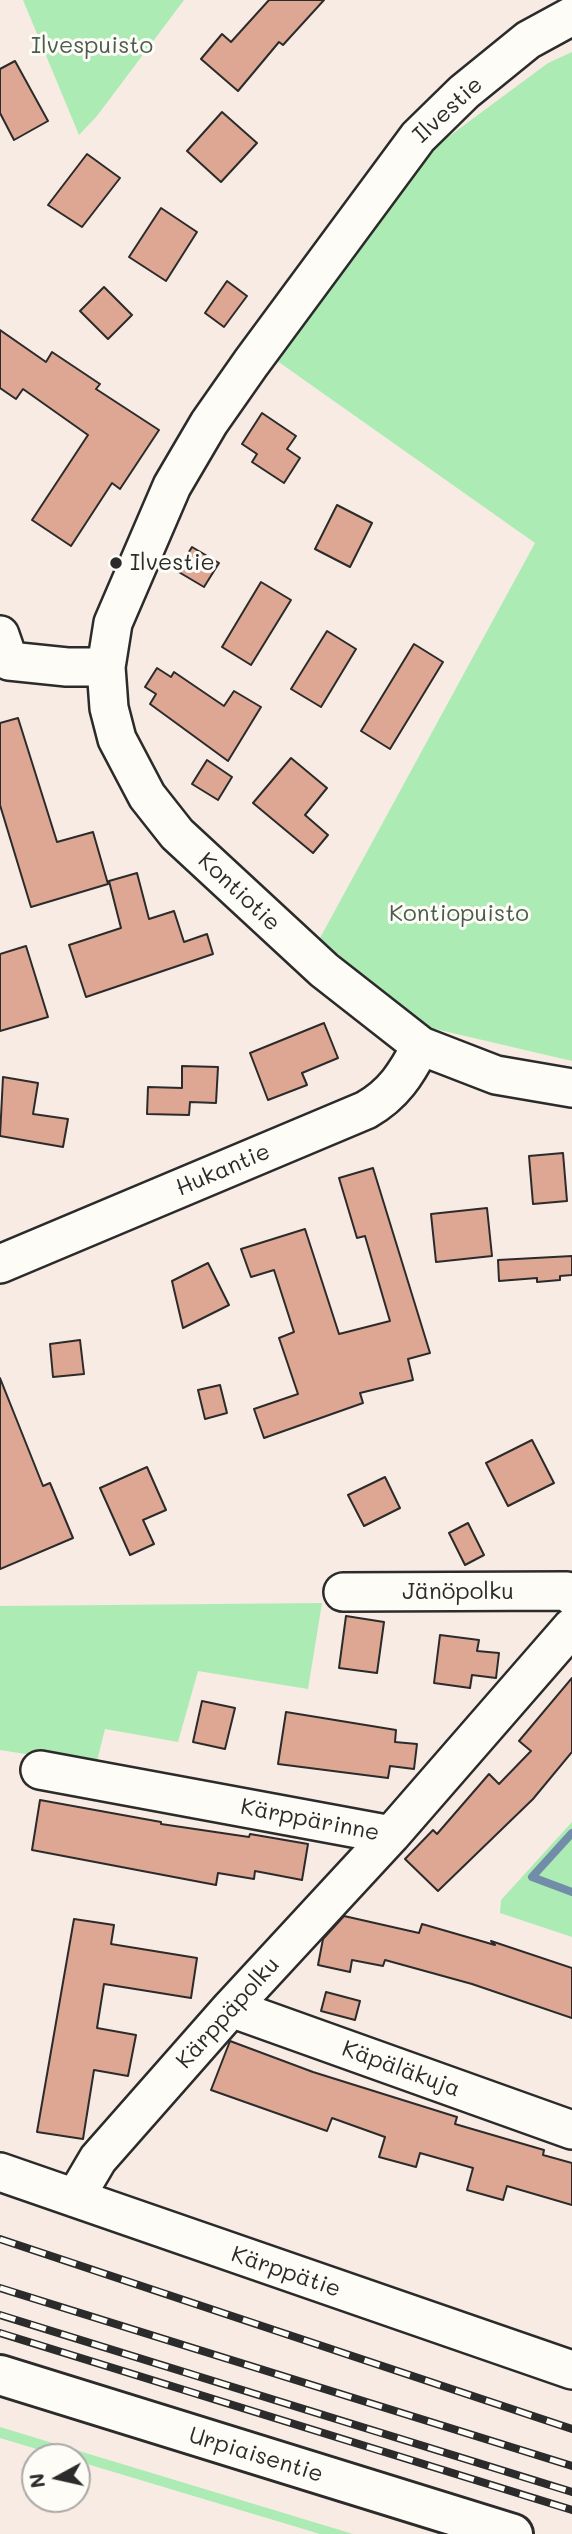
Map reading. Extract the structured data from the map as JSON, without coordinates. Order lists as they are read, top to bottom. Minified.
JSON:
{"streets":{"main road":["Urpiaisentie"],"street":["Ilvestie","Kontiotie","Hukantie","Jänöpolku","Kärppärinne","Kärppäpolku","Käpäläkuja","Kärppätie"]},"crossings":[["Ilvestie","Kontiotie"],["Kontiotie","Hukantie"],["Kärppärinne","Kärppäpolku"],["Kärppäpolku","Käpäläkuja"],["Kärppäpolku","Kärppätie"]],"parks":["Ilvespuisto","Kontiopuisto"],"places":["Ilvestie"],"north":"left"}
